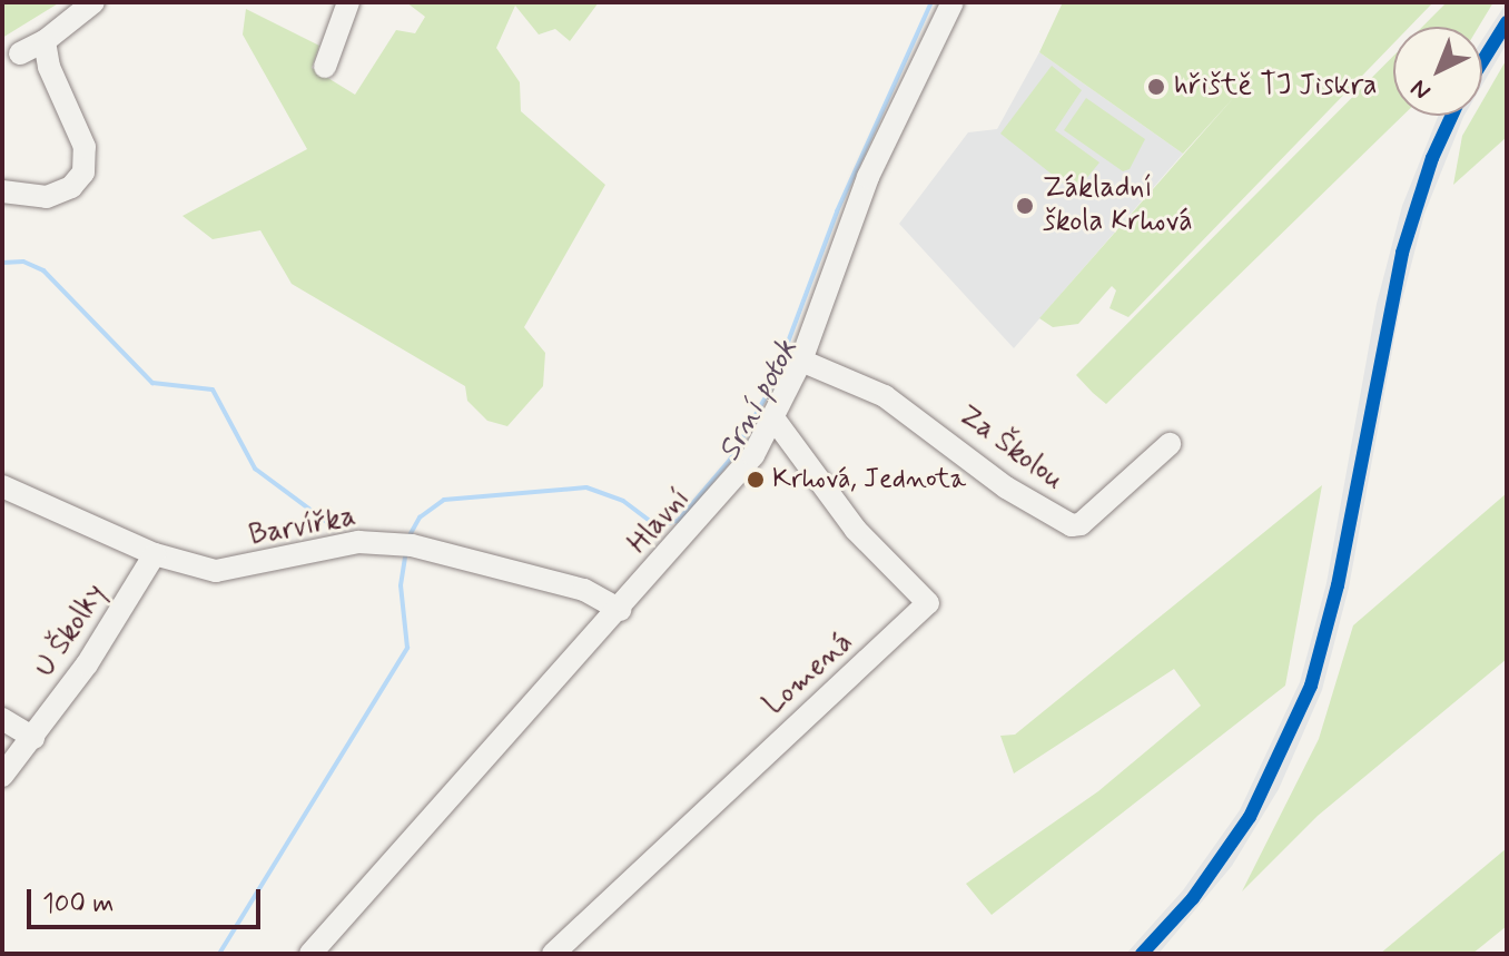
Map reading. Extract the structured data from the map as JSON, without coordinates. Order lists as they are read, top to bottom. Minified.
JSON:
{"streets":{"street":["Za Školou","Hlavní","Barvířka","U Školky","Lomená"]},"crossings":[["Za Školou","Hlavní"],["Hlavní","Barvířka"],["Hlavní","Lomená"],["Barvířka","U Školky"]],"water":["Srní potok"],"places":["hřiště TJ Jiskra","Základní škola Krhová","Krhová, Jednota"],"scale_bar":"100 m","north":"bottom left"}
